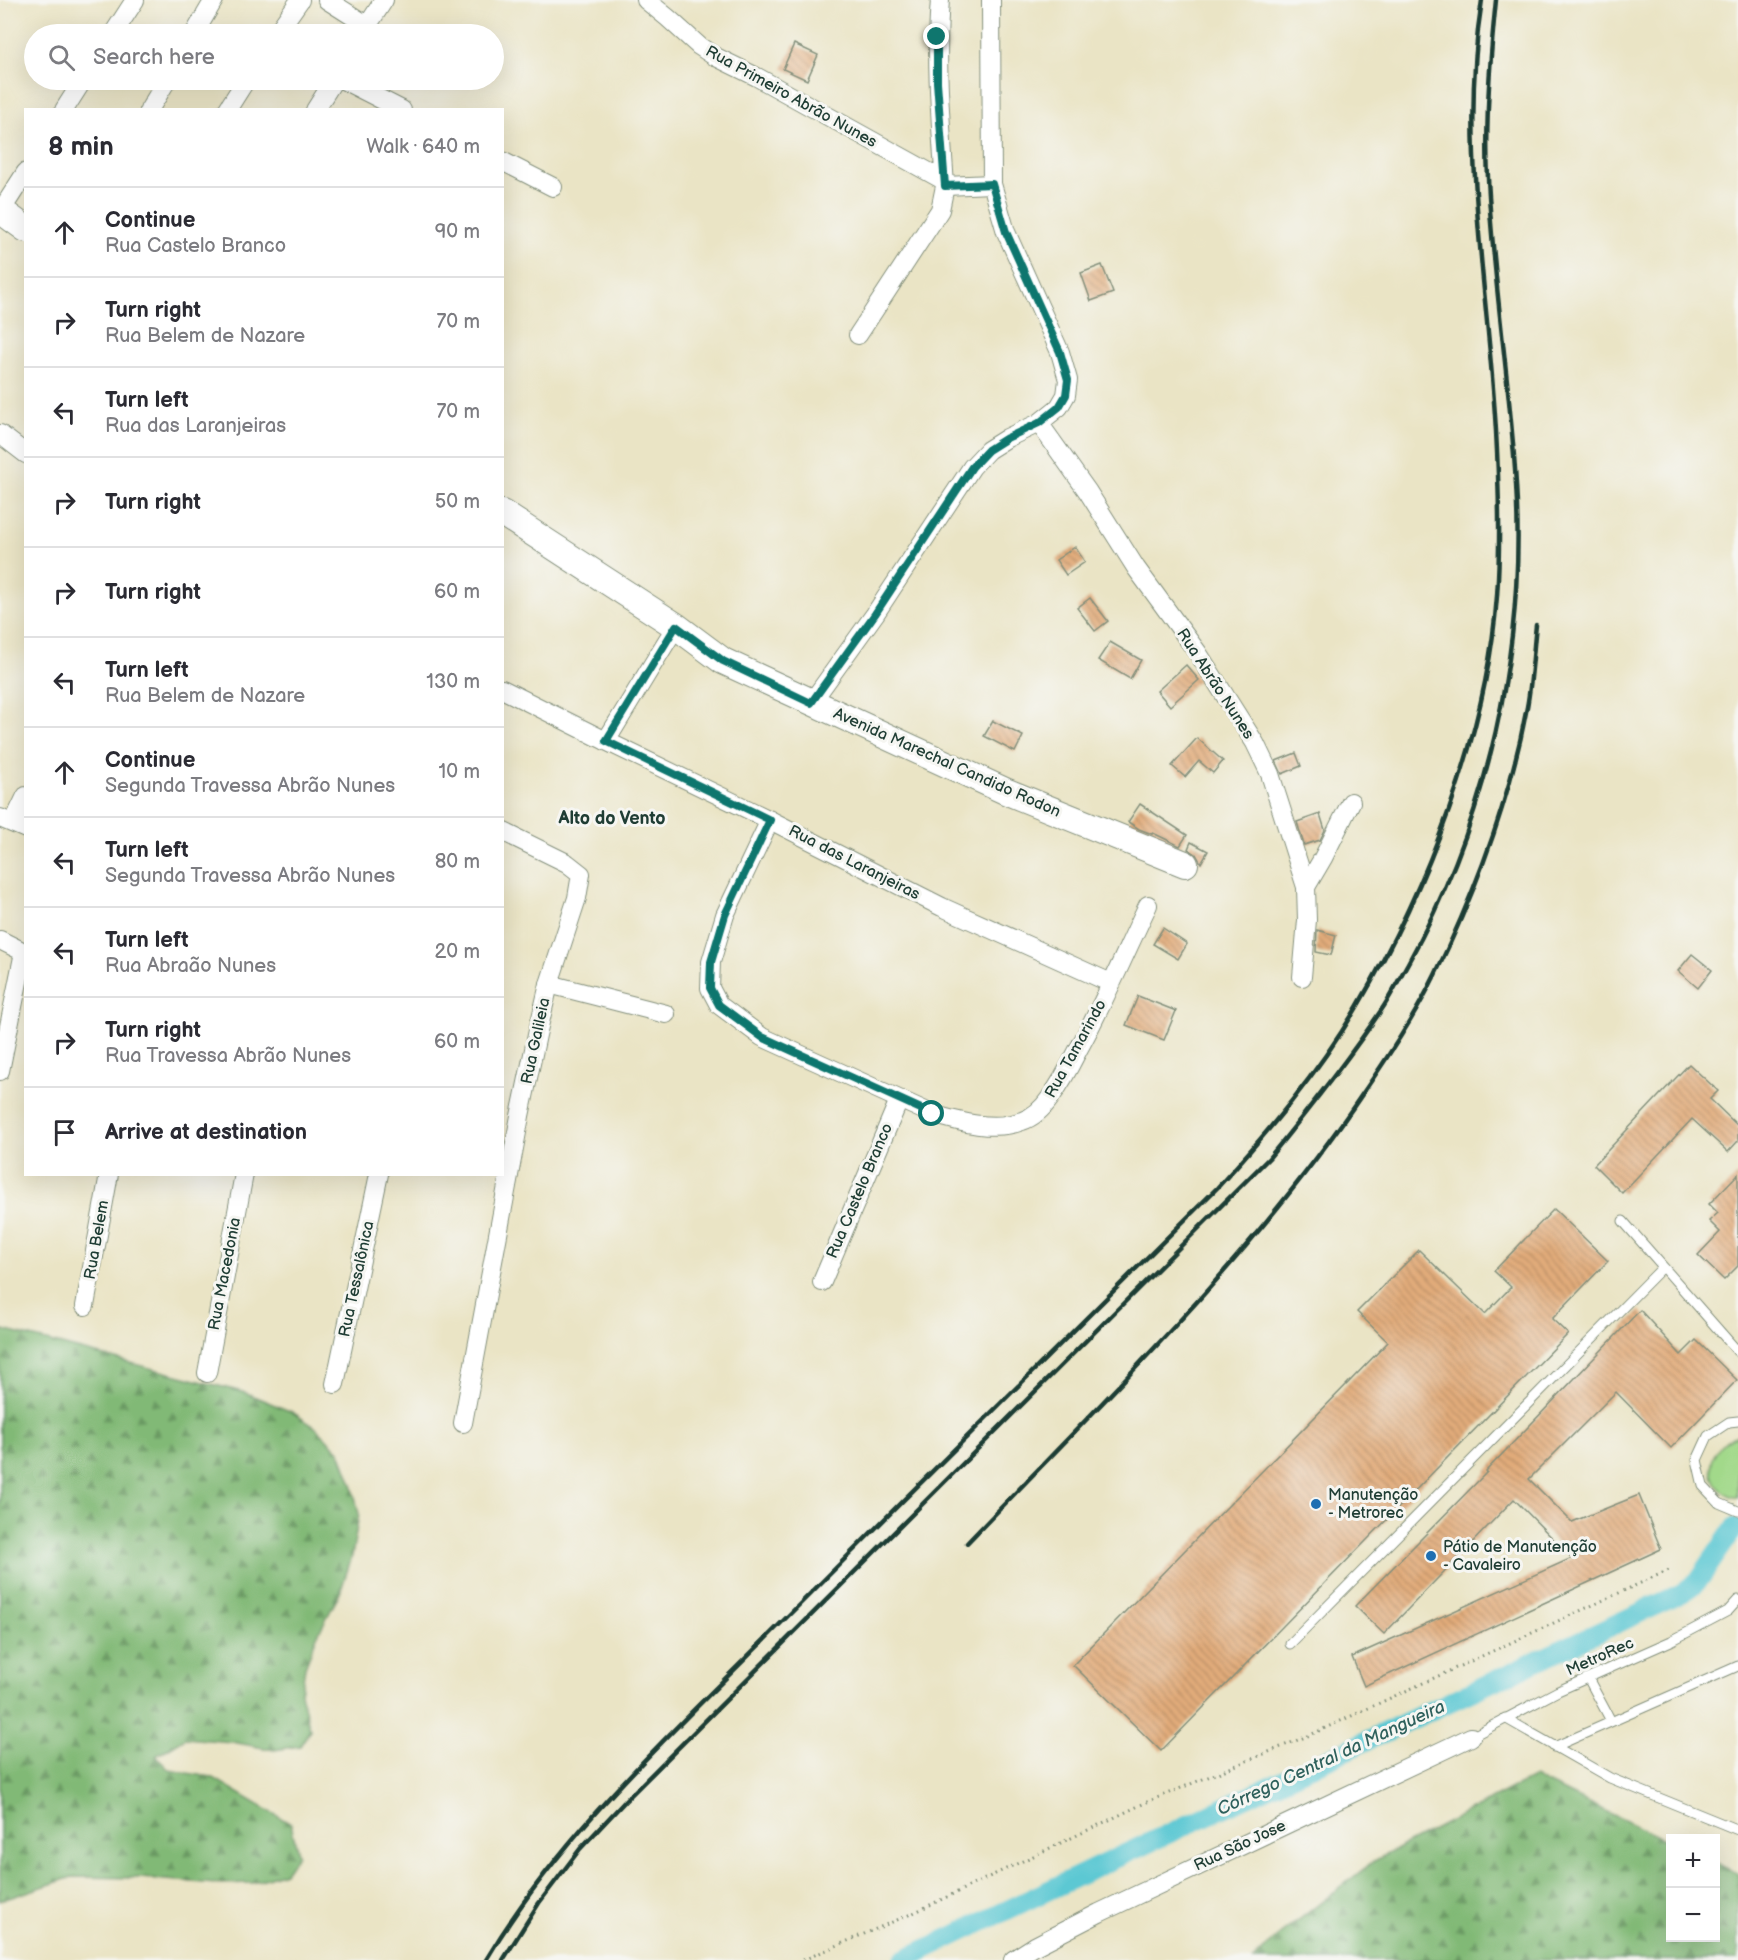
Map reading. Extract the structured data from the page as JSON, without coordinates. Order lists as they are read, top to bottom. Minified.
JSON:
{"streets":{"street":["Rua Primeiro Abrão Nunes","Rua Abrão Nunes","Avenida Marechal Candido Rodon","Rua das Laranjeiras","Rua Galileia","Rua Tamarindo","Rua Castelo Branco","Rua Belem","Rua Macedonia","Rua Tessalônica","Rua São Jose"],"lane":["MetroRec"]},"crossings":[["Rua das Laranjeiras","Rua Tamarindo"],["Rua Tamarindo","Rua Castelo Branco"],["MetroRec","Rua São Jose"]],"districts":["Alto do Vento"],"water":["Córrego Central da Mangueira"],"places":["Manutenção - Metrorec","Pátio de Manutenção - Cavaleiro"],"page":{"search":"Search here","heading":["8 min","Walk · 640 m"],"list":[["Continue","Rua Castelo Branco","90 m"],["Turn right","Rua Belem de Nazare","70 m"],["Turn left","Rua das Laranjeiras","70 m"],["Turn right","50 m"],["Turn right","60 m"],["Turn left","Rua Belem de Nazare","130 m"],["Continue","Segunda Travessa Abrão Nunes","10 m"],["Turn left","Segunda Travessa Abrão Nunes","80 m"],["Turn left","Rua Abraão Nunes","20 m"],["Turn right","Rua Travessa Abrão Nunes","60 m"],"Arrive at destination"],"map_buttons":["+","−"]}}
